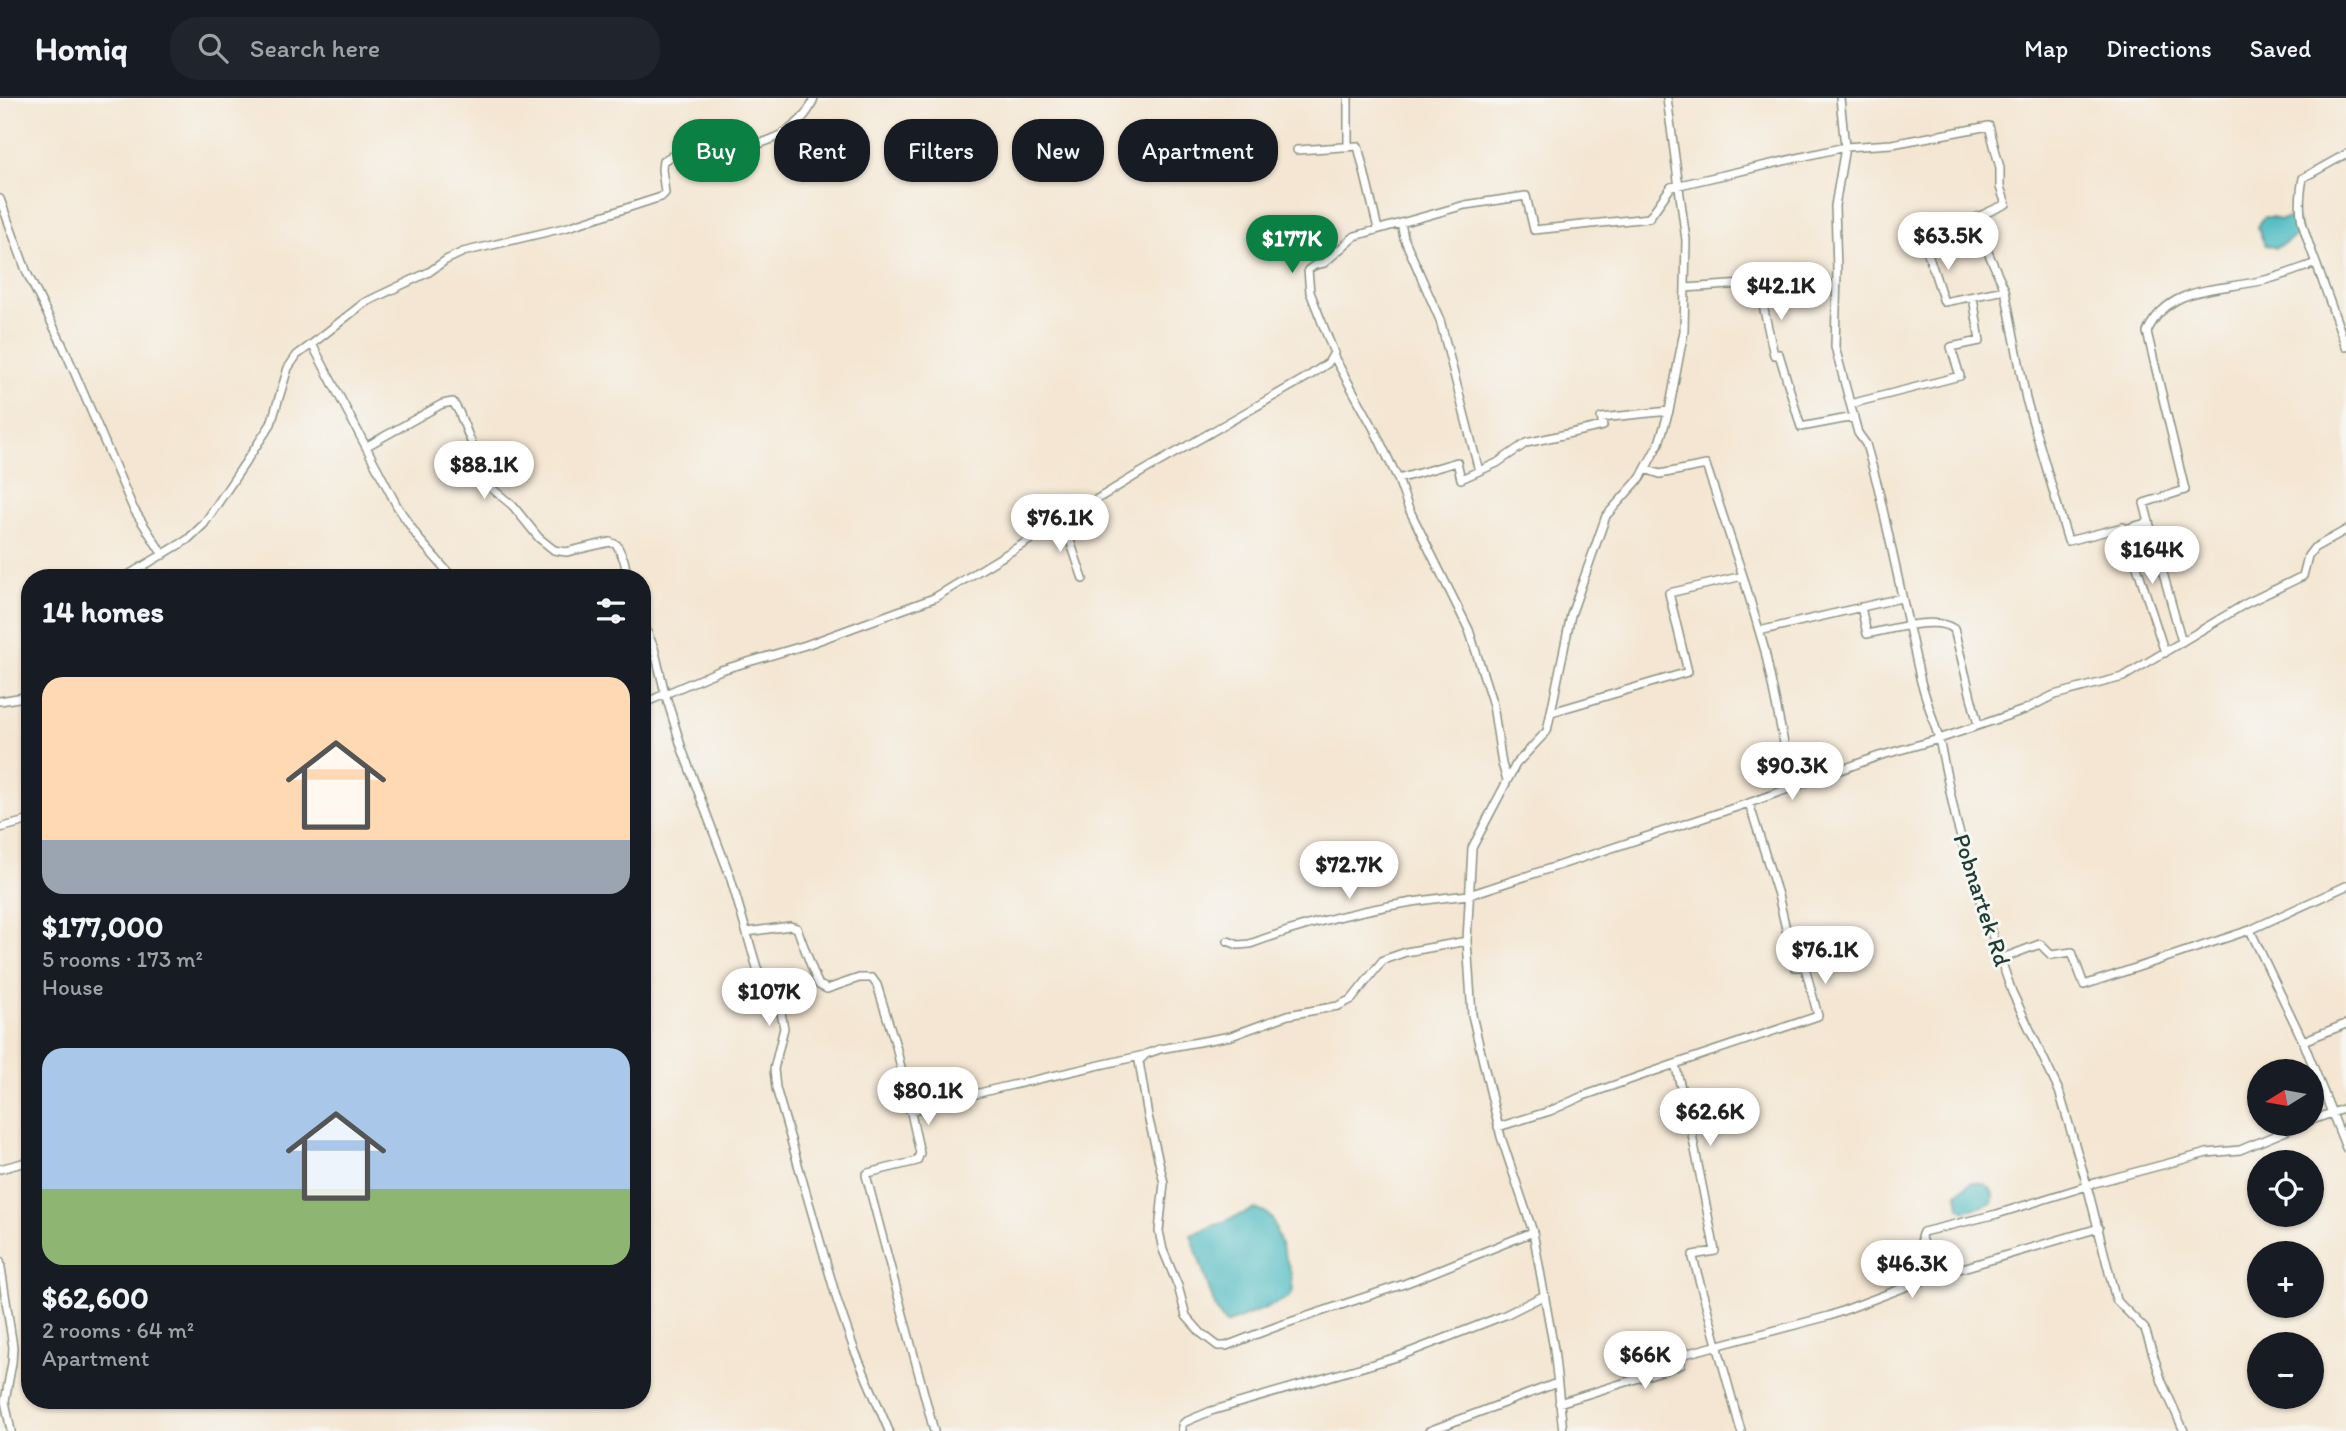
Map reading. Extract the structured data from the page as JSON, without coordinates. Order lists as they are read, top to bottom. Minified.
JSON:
{"streets":{"street":["Pobnartek Rd"]},"north":"left","page":{"header":"Homiq","search":"Search here","nav":["Map","Directions","Saved"],"chip":["Buy","Rent","Filters","New","Apartment"],"price":["$63.5K","$177K","$42.1K","$88.1K","$76.1K","$164K","$90.3K","$72.7K","$76.1K","$107K","$80.1K","$62.6K","$46.3K","$66K"],"heading":"14 homes","list":[{"name":"$177,000","note":"5 rooms · 173 m² · House"},{"name":"$62,600","note":"2 rooms · 64 m² · Apartment"}],"map_buttons":["+","−"]}}
